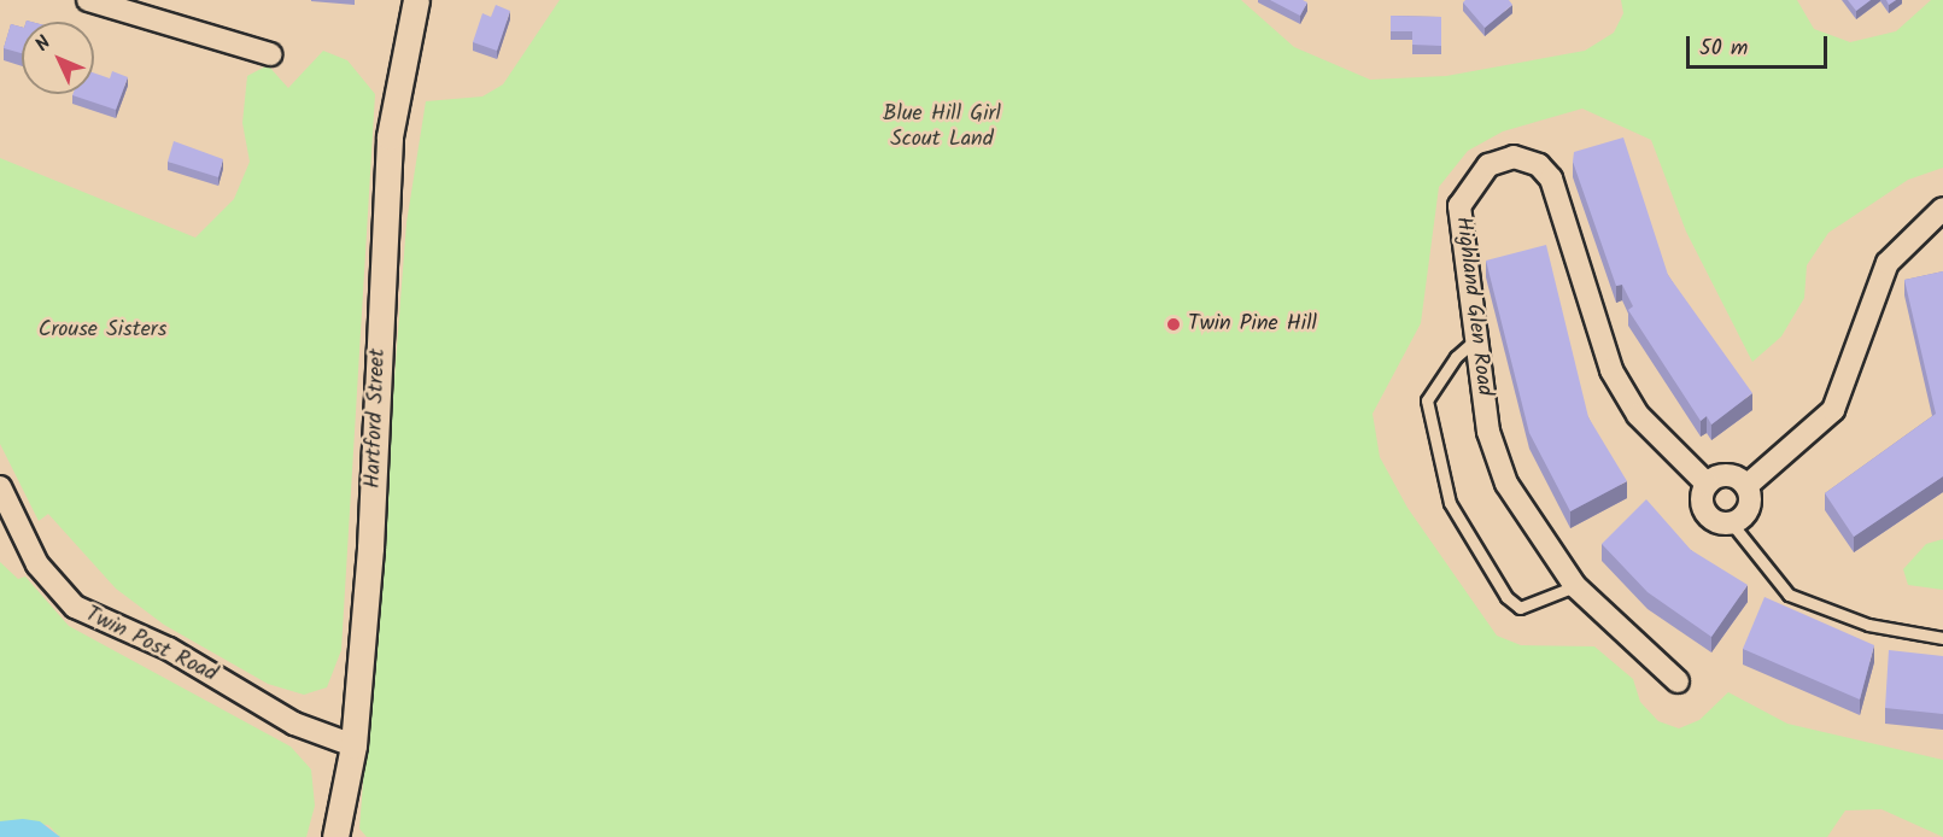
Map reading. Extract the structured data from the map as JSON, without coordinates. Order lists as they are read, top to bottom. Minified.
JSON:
{"streets":{"street":["Highland Glen Road","Hartford Street","Twin Post Road"]},"crossings":[["Hartford Street","Twin Post Road"]],"parks":["Blue Hill Girl Scout Land","Crouse Sisters"],"places":["Twin Pine Hill"],"scale_bar":"50 m","north":"top left"}
